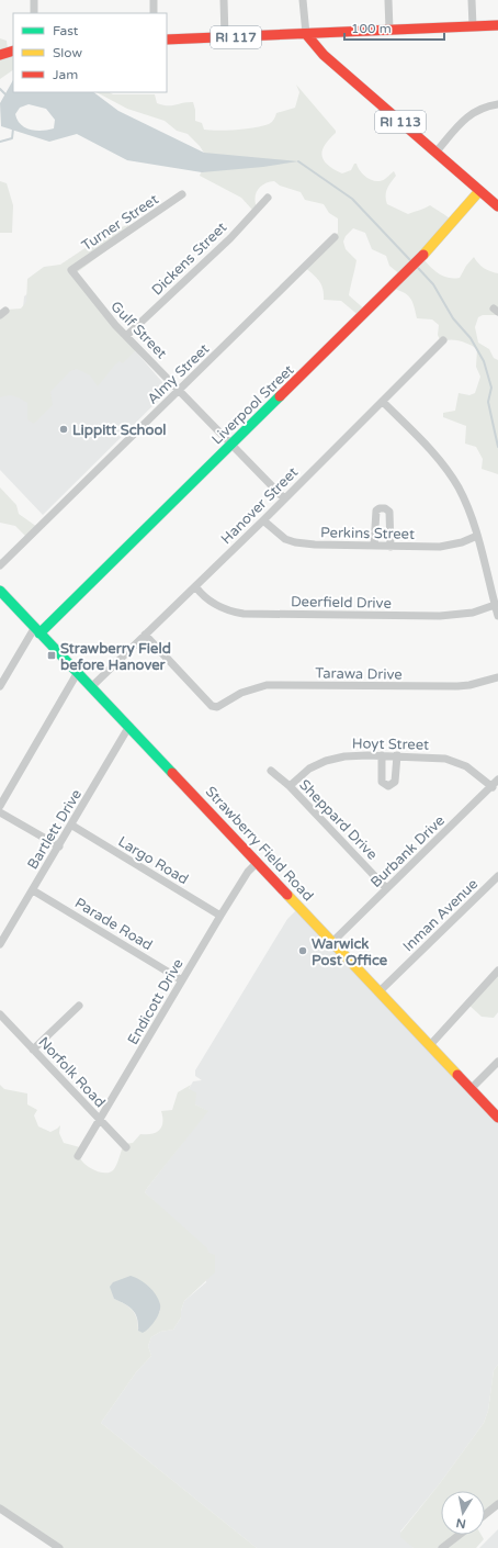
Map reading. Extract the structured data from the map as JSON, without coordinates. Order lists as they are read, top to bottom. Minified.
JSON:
{"streets":{"street":["RI 117","RI 113","Turner Street","Dickens Street","Gulf Street","Almy Street","Liverpool Street","Hanover Street","Perkins Street","Deerfield Drive","Tarawa Drive","Hoyt Street","Sheppard Drive","Bartlett Drive","Strawberry Field Road","Burbank Drive","Largo Road","Inman Avenue","Parade Road","Endicott Drive","Norfolk Road"]},"crossings":[["RI 117","RI 113"],["RI 113","Liverpool Street"],["Turner Street","Gulf Street"],["Dickens Street","Gulf Street"],["Gulf Street","Almy Street"],["Gulf Street","Liverpool Street"],["Gulf Street","Hanover Street"],["Liverpool Street","Strawberry Field Road"],["Hanover Street","Perkins Street"],["Hanover Street","Deerfield Drive"],["Hanover Street","Tarawa Drive"],["Hanover Street","Strawberry Field Road"],["Hoyt Street","Sheppard Drive"],["Hoyt Street","Burbank Drive"],["Sheppard Drive","Burbank Drive"],["Bartlett Drive","Strawberry Field Road"],["Bartlett Drive","Largo Road"],["Bartlett Drive","Parade Road"],["Strawberry Field Road","Burbank Drive"],["Strawberry Field Road","Inman Avenue"],["Strawberry Field Road","Endicott Drive"],["Largo Road","Endicott Drive"],["Parade Road","Endicott Drive"],["Endicott Drive","Norfolk Road"]],"places":{"other":["Lippitt School","Warwick Post Office"],"transit":["Strawberry Field before Hanover"]},"legend":["Fast","Slow","Jam"],"scale_bar":"100 m","north":"bottom"}
